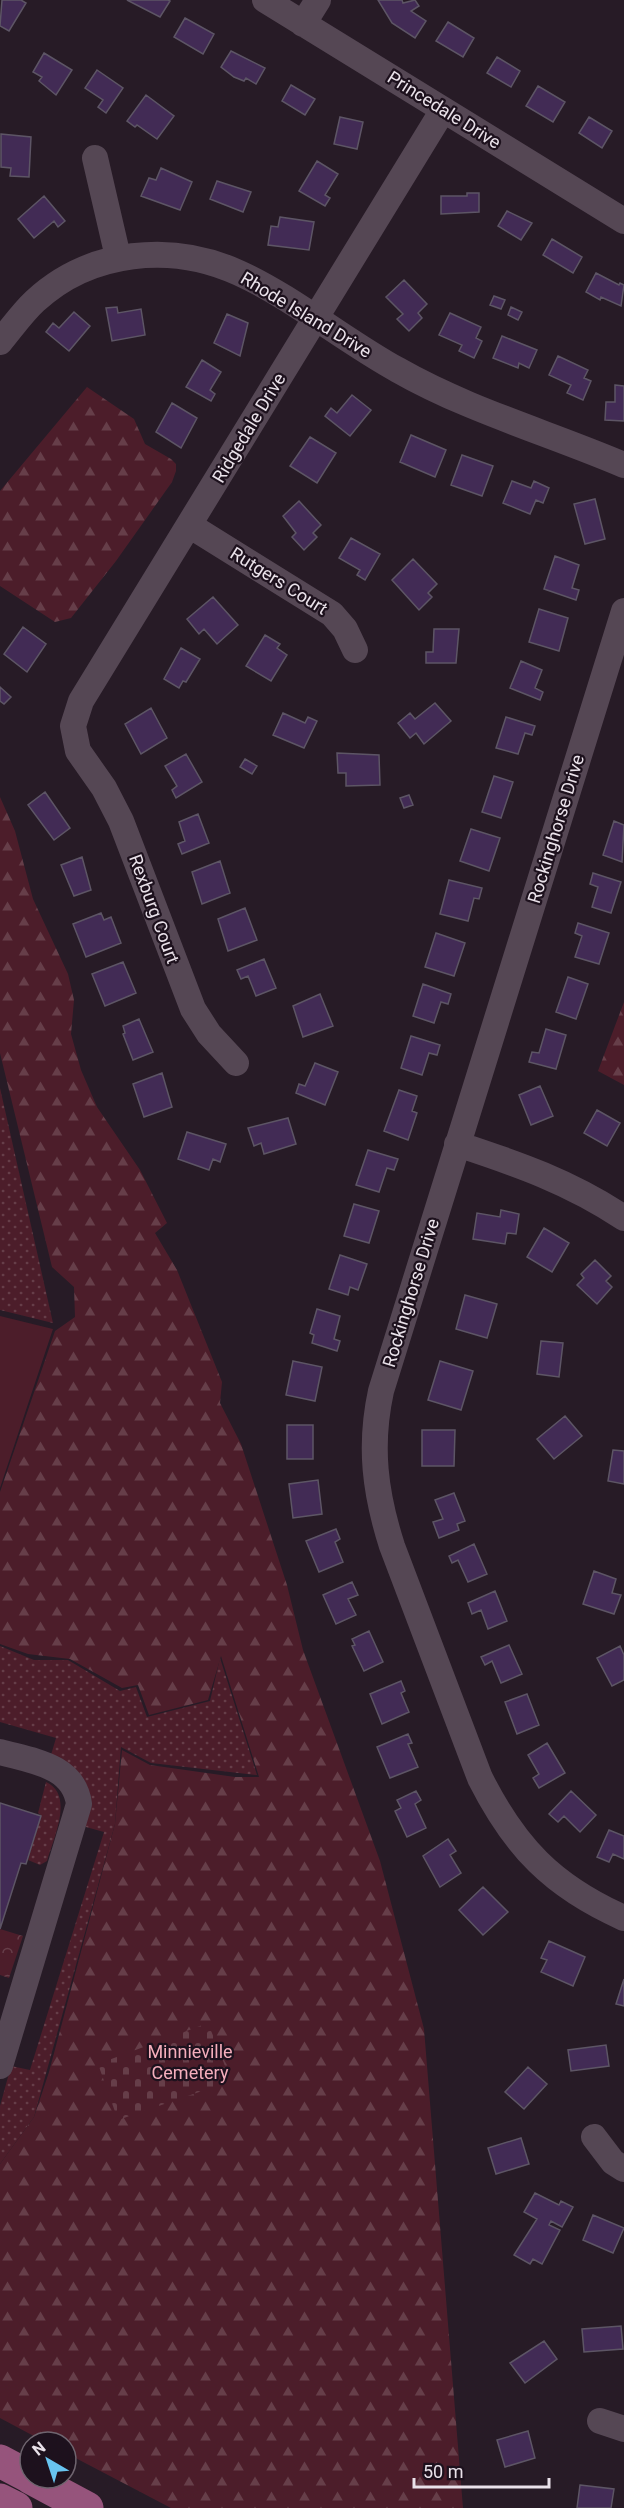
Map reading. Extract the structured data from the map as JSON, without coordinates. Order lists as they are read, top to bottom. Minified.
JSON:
{"streets":{"street":["Princedale Drive","Rhode Island Drive","Ridgedale Drive","Rutgers Court","Rockinghorse Drive","Rexburg Court"]},"crossings":[["Princedale Drive","Ridgedale Drive"],["Rhode Island Drive","Ridgedale Drive"],["Ridgedale Drive","Rutgers Court"],["Ridgedale Drive","Rexburg Court"]],"parks":["Minnieville Cemetery"],"scale_bar":"50 m","north":"top left"}
